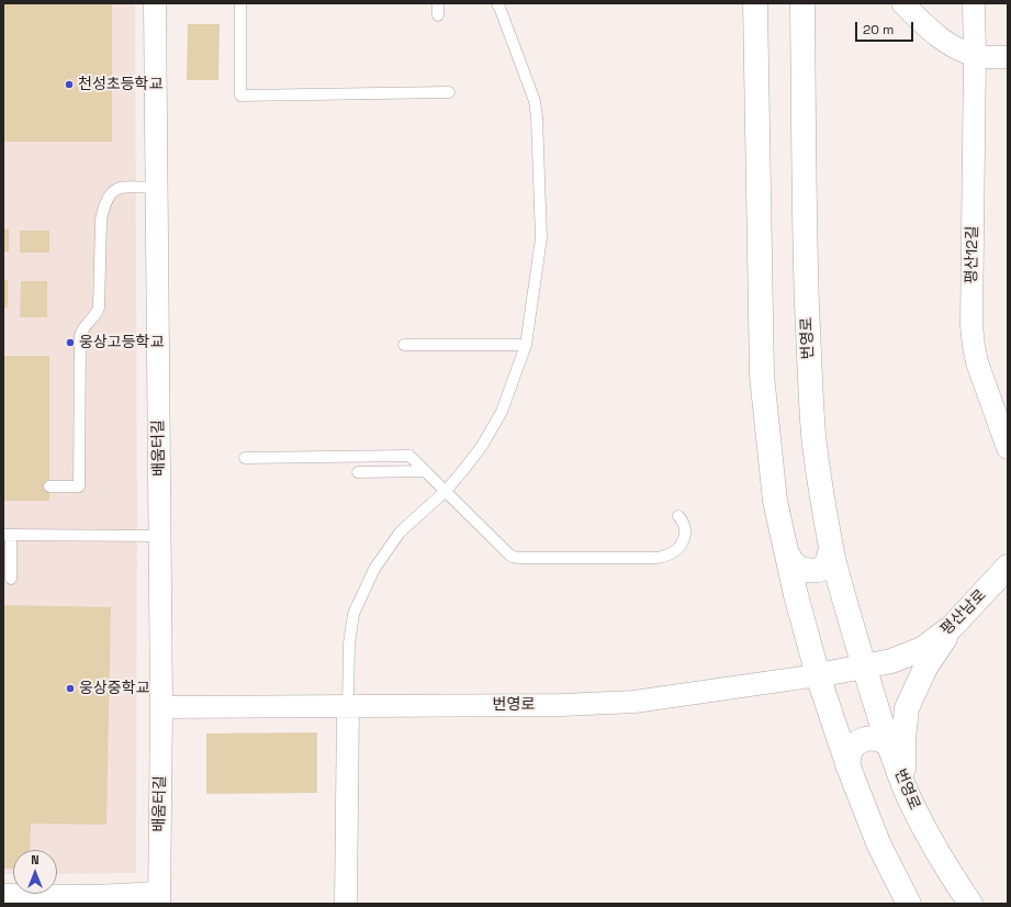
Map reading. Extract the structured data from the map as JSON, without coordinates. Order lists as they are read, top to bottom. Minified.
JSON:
{"streets":{"main road":["번영로","평산남로"],"street":["평산12길","배움터길"]},"crossings":[["번영로","배움터길"],["번영로","평산남로"]],"places":["천성초등학교","웅상고등학교","웅상중학교"],"scale_bar":"20 m","north":"top"}
